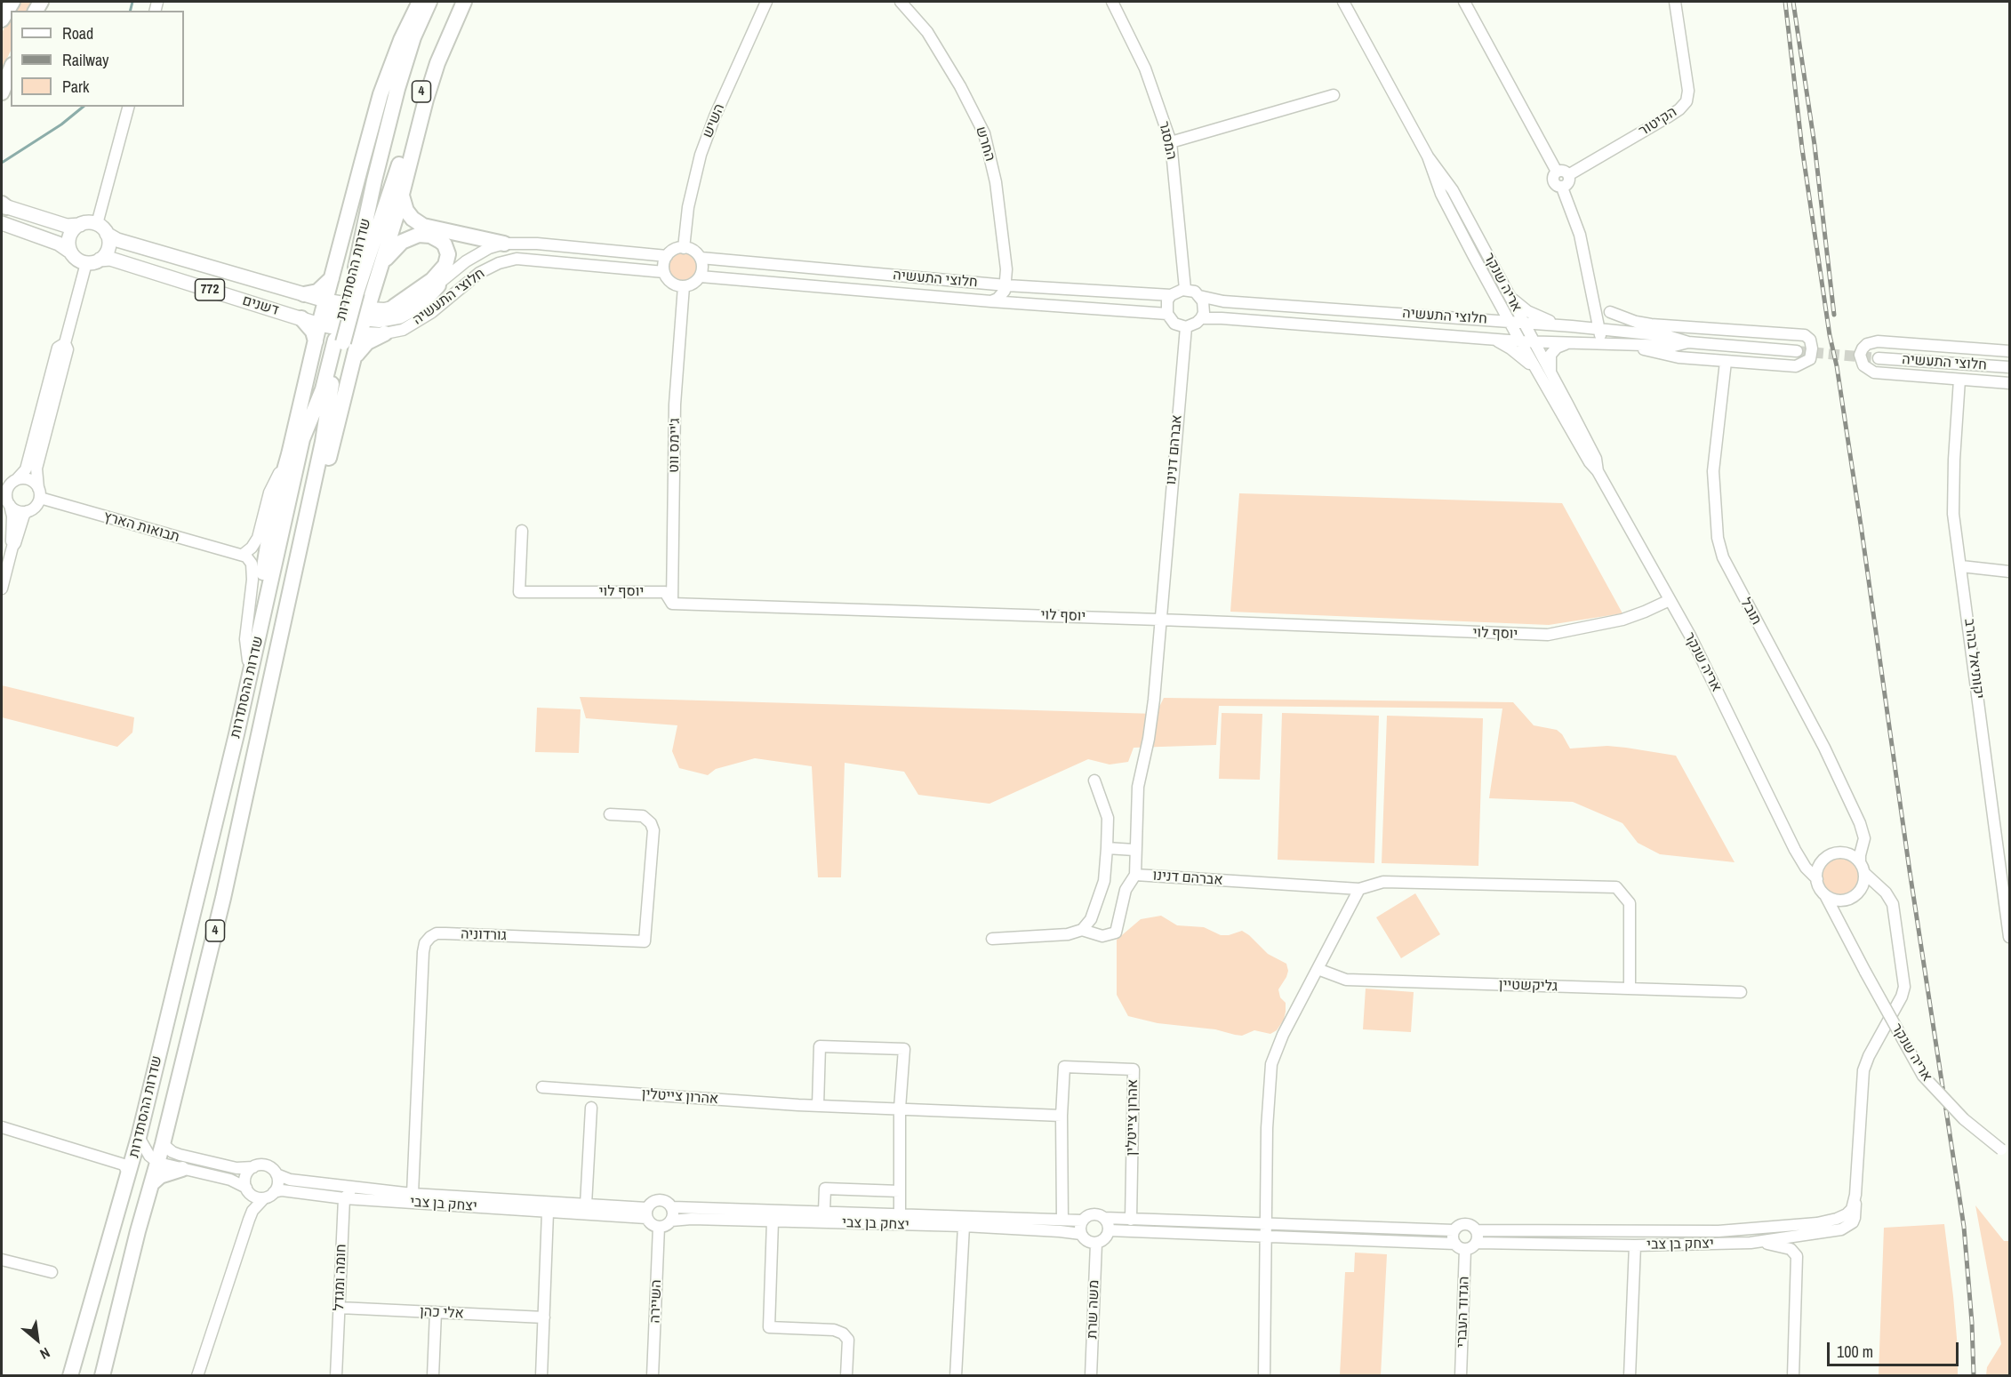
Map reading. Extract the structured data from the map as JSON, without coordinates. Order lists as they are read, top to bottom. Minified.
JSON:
{"streets":{"highway":["4","שדרות ההסתדרות"],"main road":["772","דשנים"],"street":["השיש","הקיטור","המסגר","החרש","חלוצי התעשיה","אריה שנקר","ג'יימס ווט","אברהם דנינו","תבואות הארץ","יוסף לוי","תובל","יקותיאל בהרב","גורדוניה","גליקשטיין","אהרון צייטלין","יצחק בן צבי","חומה ומגדל","השיירה","משה שרת","הגדוד העברי","אלי כהן"]},"crossings":[["השיש","חלוצי התעשיה"],["השיש","ג'יימס ווט"],["המסגר","חלוצי התעשיה"],["המסגר","אברהם דנינו"],["החרש","חלוצי התעשיה"],["שדרות ההסתדרות","יצחק בן צבי"],["חלוצי התעשיה","אריה שנקר"],["חלוצי התעשיה","דשנים"],["חלוצי התעשיה","ג'יימס ווט"],["חלוצי התעשיה","אברהם דנינו"],["אריה שנקר","יוסף לוי"],["אריה שנקר","תובל"],["אריה שנקר","יצחק בן צבי"],["ג'יימס ווט","יוסף לוי"],["אברהם דנינו","יוסף לוי"],["אברהם דנינו","גליקשטיין"],["תובל","יצחק בן צבי"],["גורדוניה","יצחק בן צבי"],["אהרון צייטלין","יצחק בן צבי"],["יצחק בן צבי","חומה ומגדל"],["יצחק בן צבי","השיירה"],["יצחק בן צבי","משה שרת"],["יצחק בן צבי","הגדוד העברי"],["חומה ומגדל","אלי כהן"]],"legend":["Road","Railway","Park"],"scale_bar":"100 m","north":"bottom right"}
